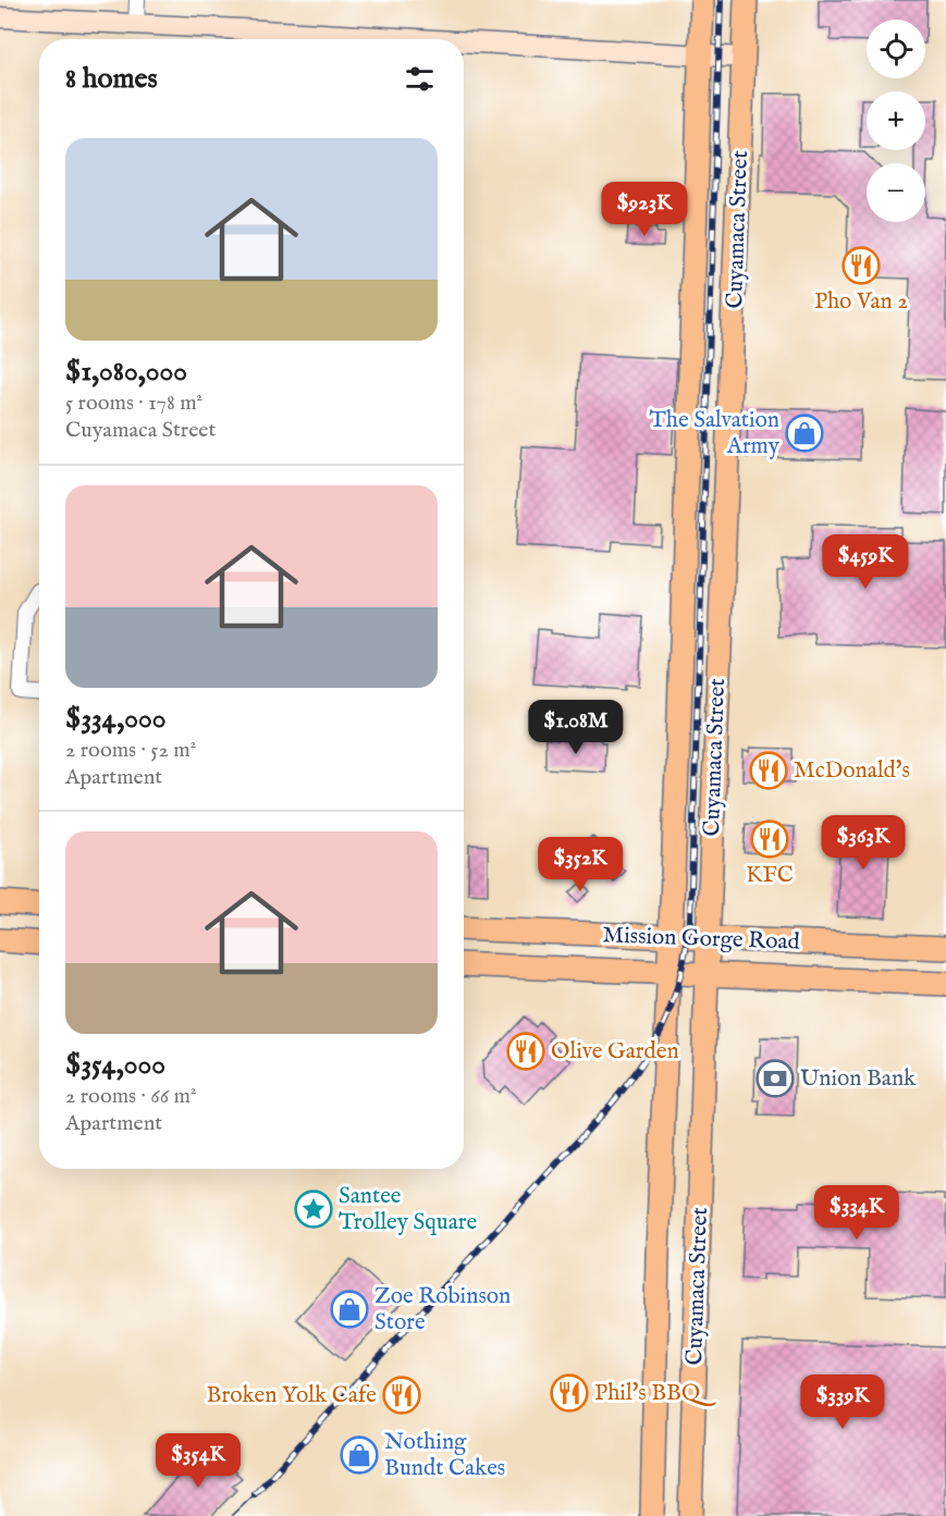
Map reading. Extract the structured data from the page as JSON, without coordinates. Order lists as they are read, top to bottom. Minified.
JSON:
{"streets":{"main road":["Cuyamaca Street","Mission Gorge Road"]},"crossings":[["Cuyamaca Street","Mission Gorge Road"]],"places":{"restaurant":["Pho Van 2","McDonald's","KFC","Olive Garden","Phil's BBQ","Broken Yolk Cafe"],"shop":["The Salvation Army","Zoe Robinson Store","Nothing Bundt Cakes"],"bank":["Union Bank"],"place":["Santee Trolley Square"]},"page":{"map_buttons":["+","−"],"heading":"8 homes","list":[{"name":"$1,080,000","note":"5 rooms · 178 m² · Cuyamaca Street"},{"name":"$334,000","note":"2 rooms · 52 m² · Apartment"},{"name":"$354,000","note":"2 rooms · 66 m² · Apartment"}],"price":["$923K","$459K","$1.08M","$363K","$352K","$334K","$339K","$354K"]}}
